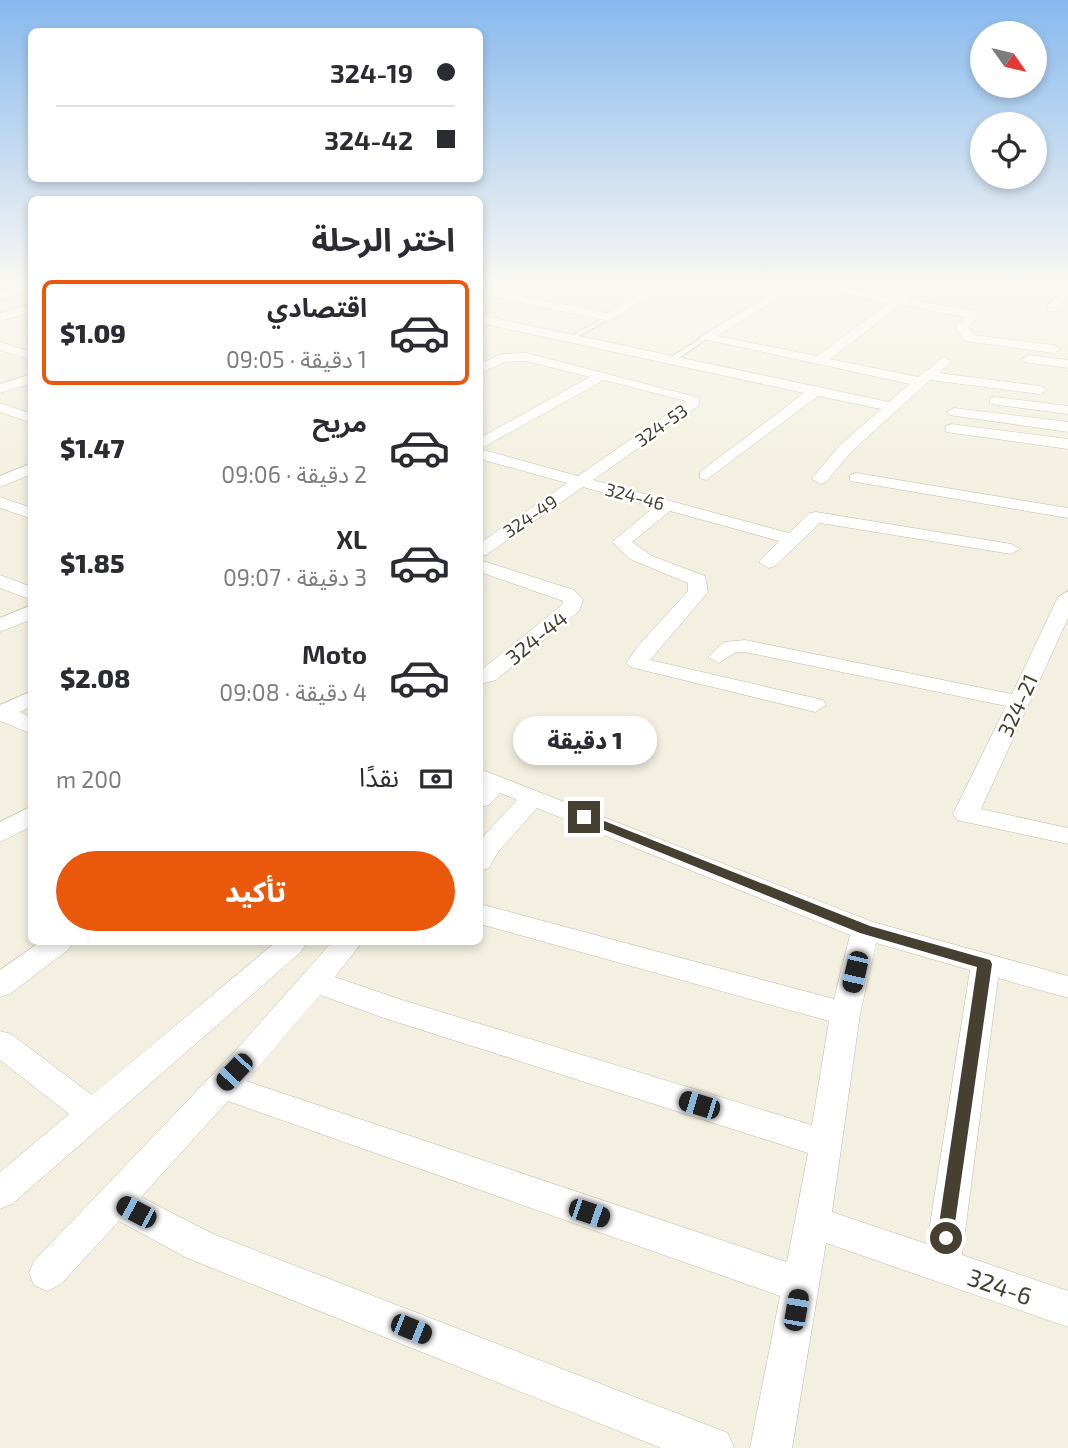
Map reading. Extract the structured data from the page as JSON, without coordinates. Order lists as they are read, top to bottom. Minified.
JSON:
{"streets":{"street":["324-53","324-46","324-49","324-44","324-21","324-6"]},"crossings":[["324-53","324-46"],["324-53","324-49"],["324-46","324-49"]],"north":"bottom right","page":{"banner":["324-19","324-42"],"heading":"اختر الرحلة","list":[{"name":"اقتصادي","note":"1 دقيقة · 09:05","value":"$1.09"},{"name":"مريح","note":"2 دقيقة · 09:06","value":"$1.47"},{"name":"XL","note":"3 دقيقة · 09:07","value":"$1.85"},{"name":"Moto","note":"4 دقيقة · 09:08","value":"$2.08"}],"bubble":"1 دقيقة","pay":["نقدًا","200 m"],"buttons":"تأكيد"}}
